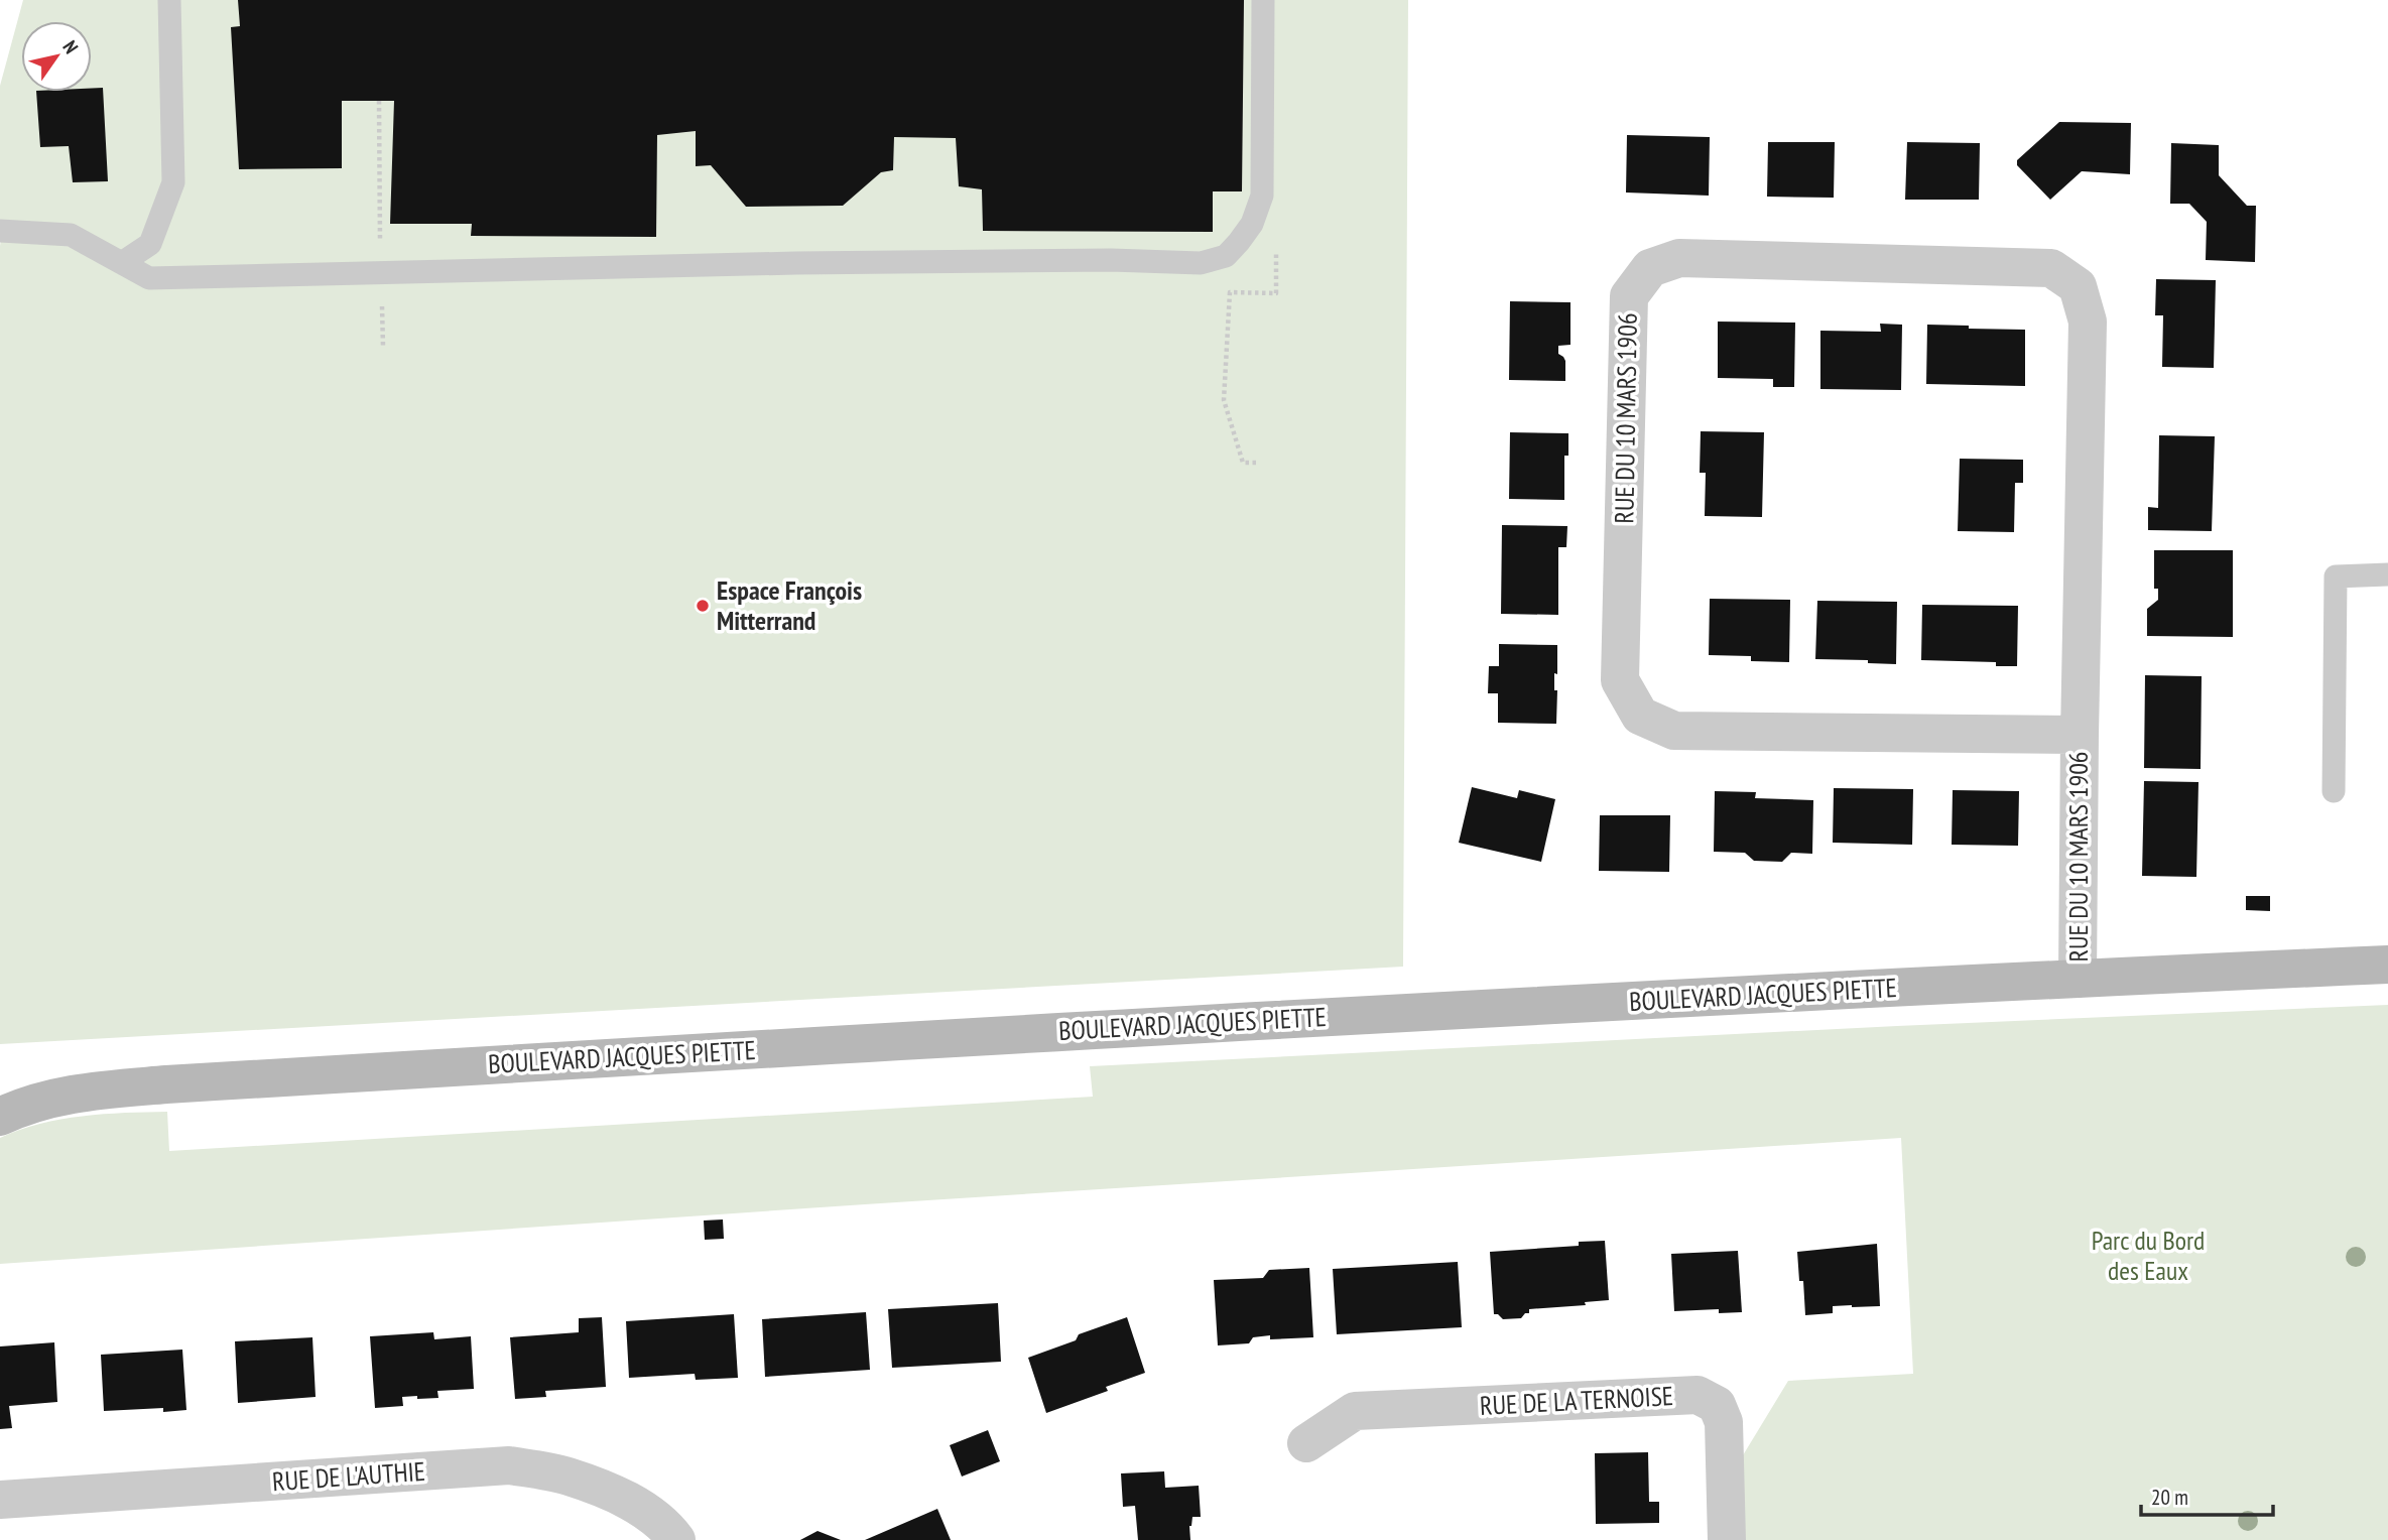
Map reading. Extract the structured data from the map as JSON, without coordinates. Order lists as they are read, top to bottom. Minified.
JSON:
{"streets":{"main road":["BOULEVARD JACQUES PIETTE"],"street":["RUE DU 10 MARS 1906","RUE DE LA TERNOISE","RUE DE L'AUTHIE"]},"crossings":[["RUE DU 10 MARS 1906","BOULEVARD JACQUES PIETTE"]],"parks":["Parc du Bord des Eaux"],"places":["Espace François Mitterrand"],"scale_bar":"20 m","north":"top right"}
